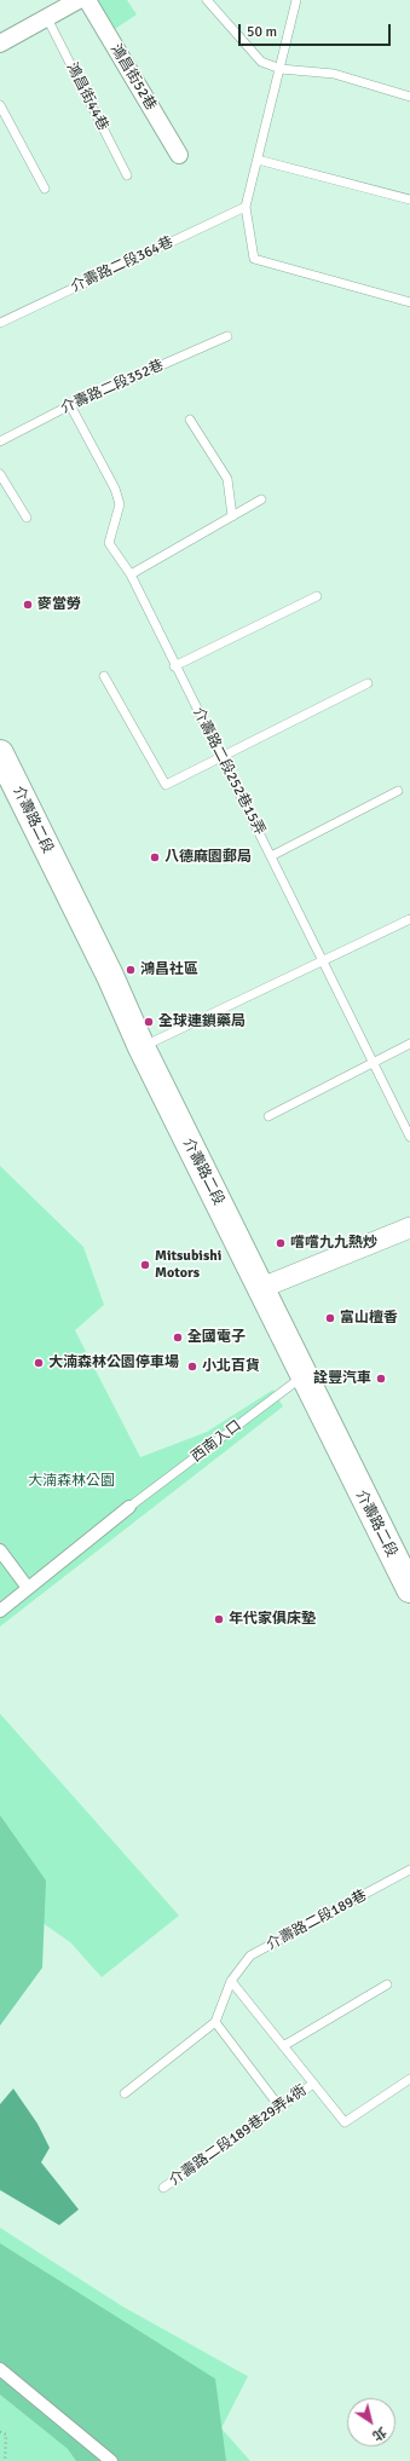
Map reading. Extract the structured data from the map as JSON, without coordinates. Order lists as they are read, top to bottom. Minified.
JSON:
{"streets":{"main road":["介壽路二段"],"street":["鴻昌街52巷"],"lane":["鴻昌街44巷","介壽路二段364巷","介壽路二段352巷","介壽路二段252巷15弄","西南入口","介壽路二段189巷","介壽路二段189巷29弄4衖"]},"crossings":[["介壽路二段352巷","介壽路二段252巷15弄"],["介壽路二段","西南入口"]],"parks":["大湳森林公園"],"places":["麥當勞","八德麻園郵局","鴻昌社區","全球連鎖藥局","嚐嚐九九熱炒","Mitsubishi Motors","富山檀香","全國電子","大湳森林公園停車場","小北百貨","詮豐汽車","年代家俱床墊"],"scale_bar":"50 m","north":"bottom right"}
